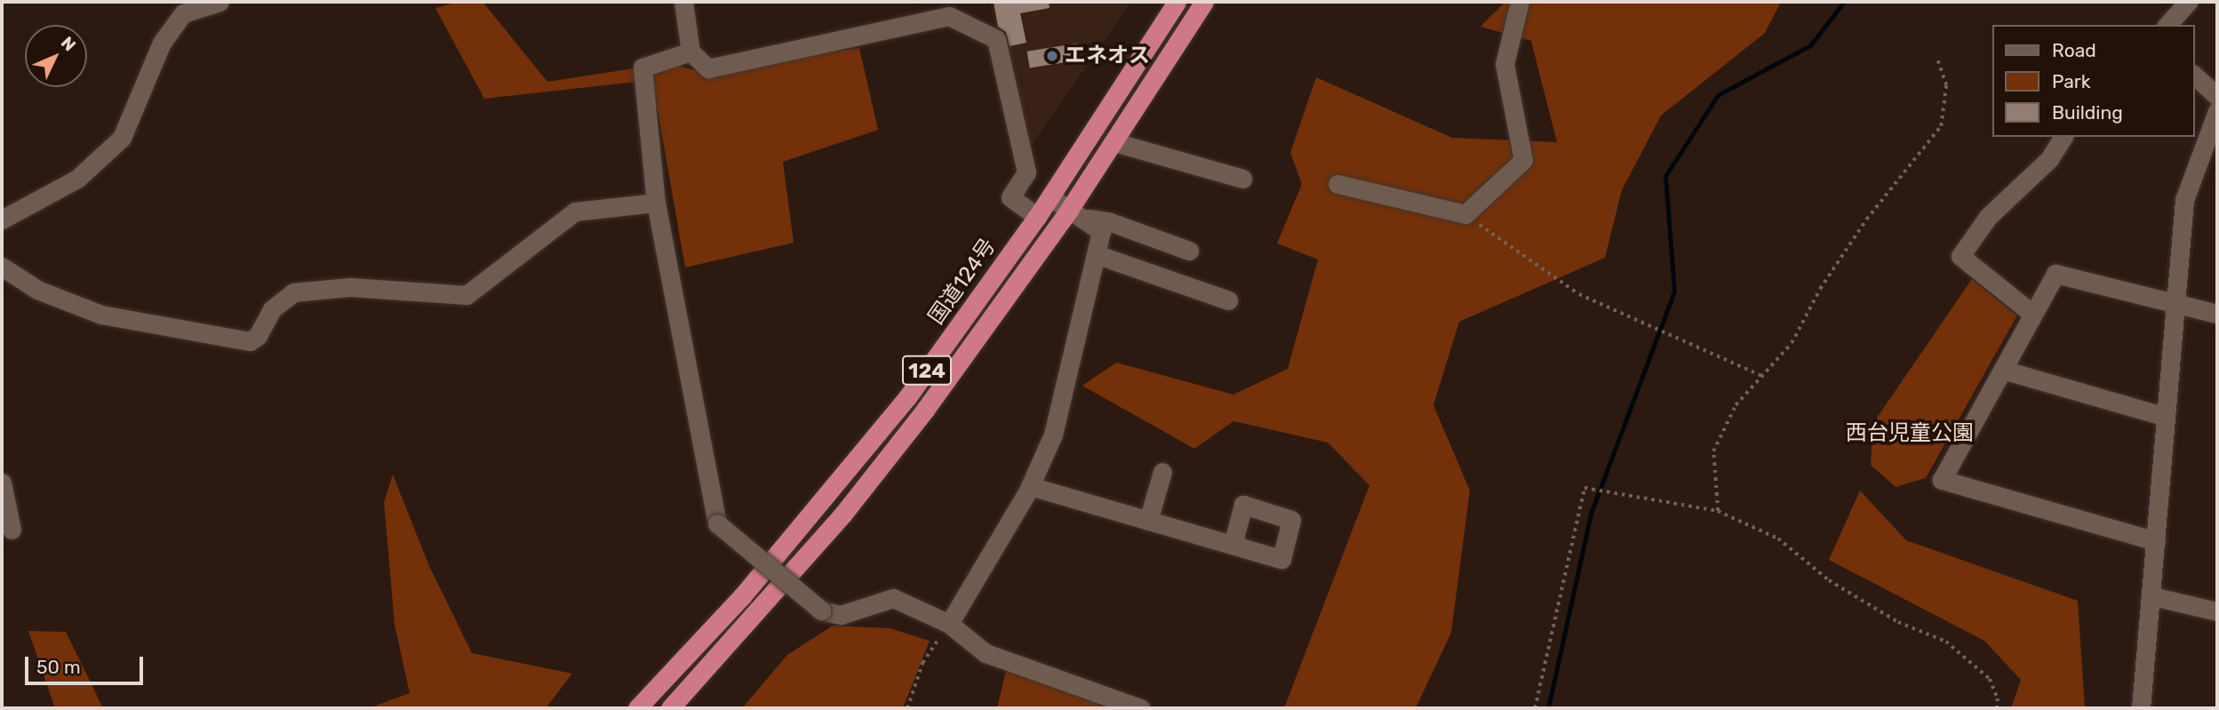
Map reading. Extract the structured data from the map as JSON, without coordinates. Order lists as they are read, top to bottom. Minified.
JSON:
{"streets":{"highway":["国道124号","124"]},"parks":["西台児童公園"],"places":["エネオス"],"legend":["Road","Park","Building"],"scale_bar":"50 m","north":"top right"}
